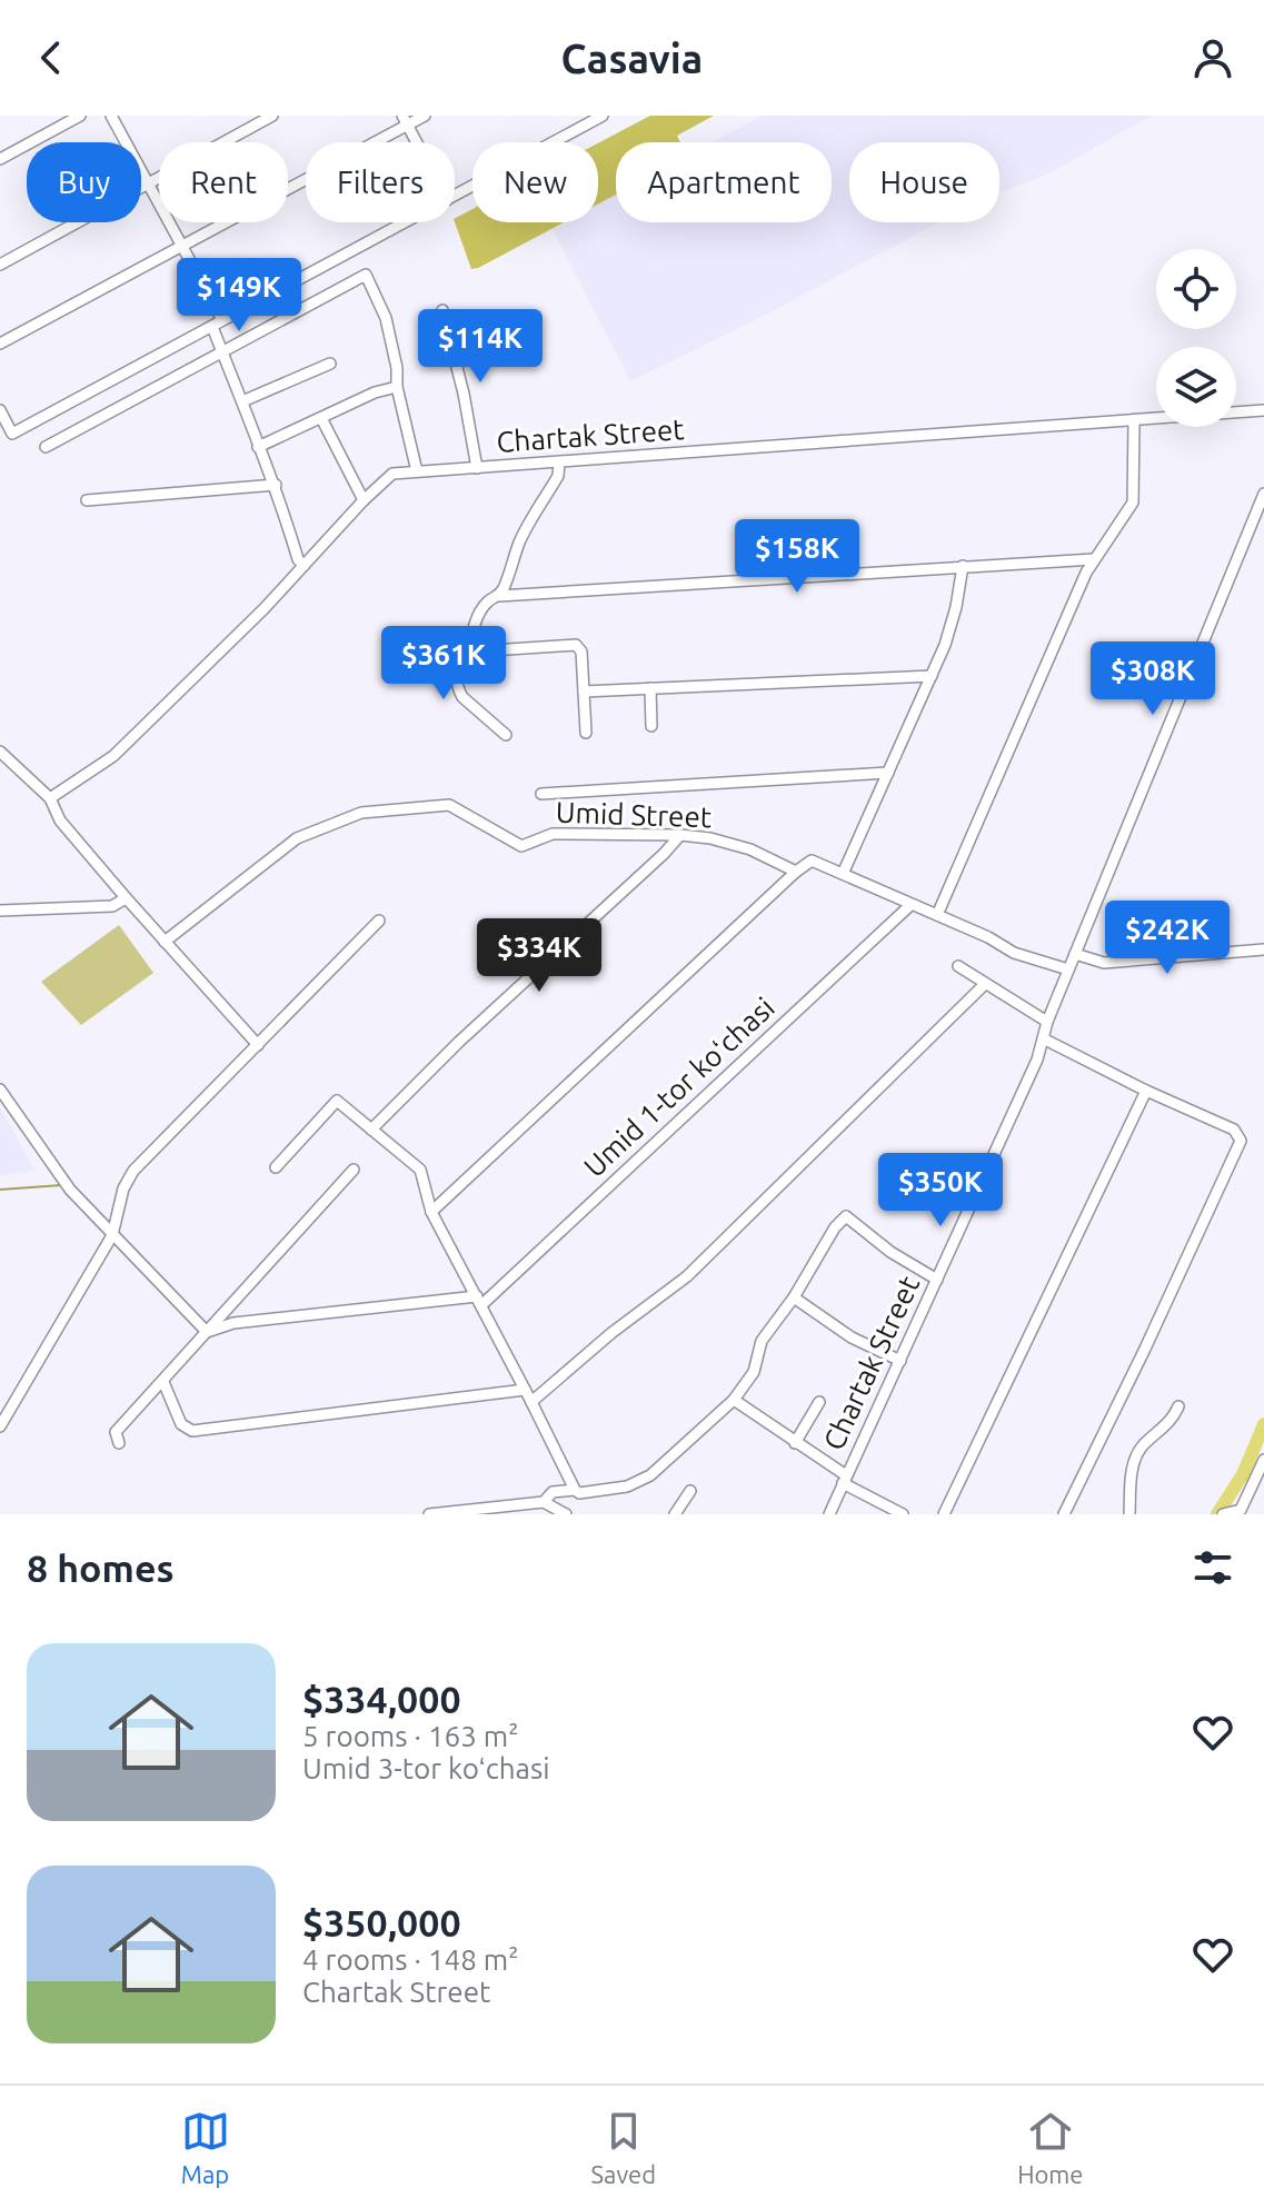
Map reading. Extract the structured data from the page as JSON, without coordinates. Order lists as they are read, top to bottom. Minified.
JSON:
{"streets":{"street":["Chartak Street","Umid Street","Umid 1-tor koʻchasi"]},"crossings":[["Chartak Street","Umid Street"],["Umid Street","Umid 1-tor koʻchasi"]],"page":{"header":"Casavia","chip":["Buy","Rent","Filters","New","Apartment","House"],"price":["$149K","$114K","$158K","$361K","$308K","$242K","$334K","$350K"],"heading":"8 homes","list":[{"name":"$334,000","note":"5 rooms · 163 m² · Umid 3-tor koʻchasi"},{"name":"$350,000","note":"4 rooms · 148 m² · Chartak Street"}],"tabs":["Map","Saved","Home"]}}
